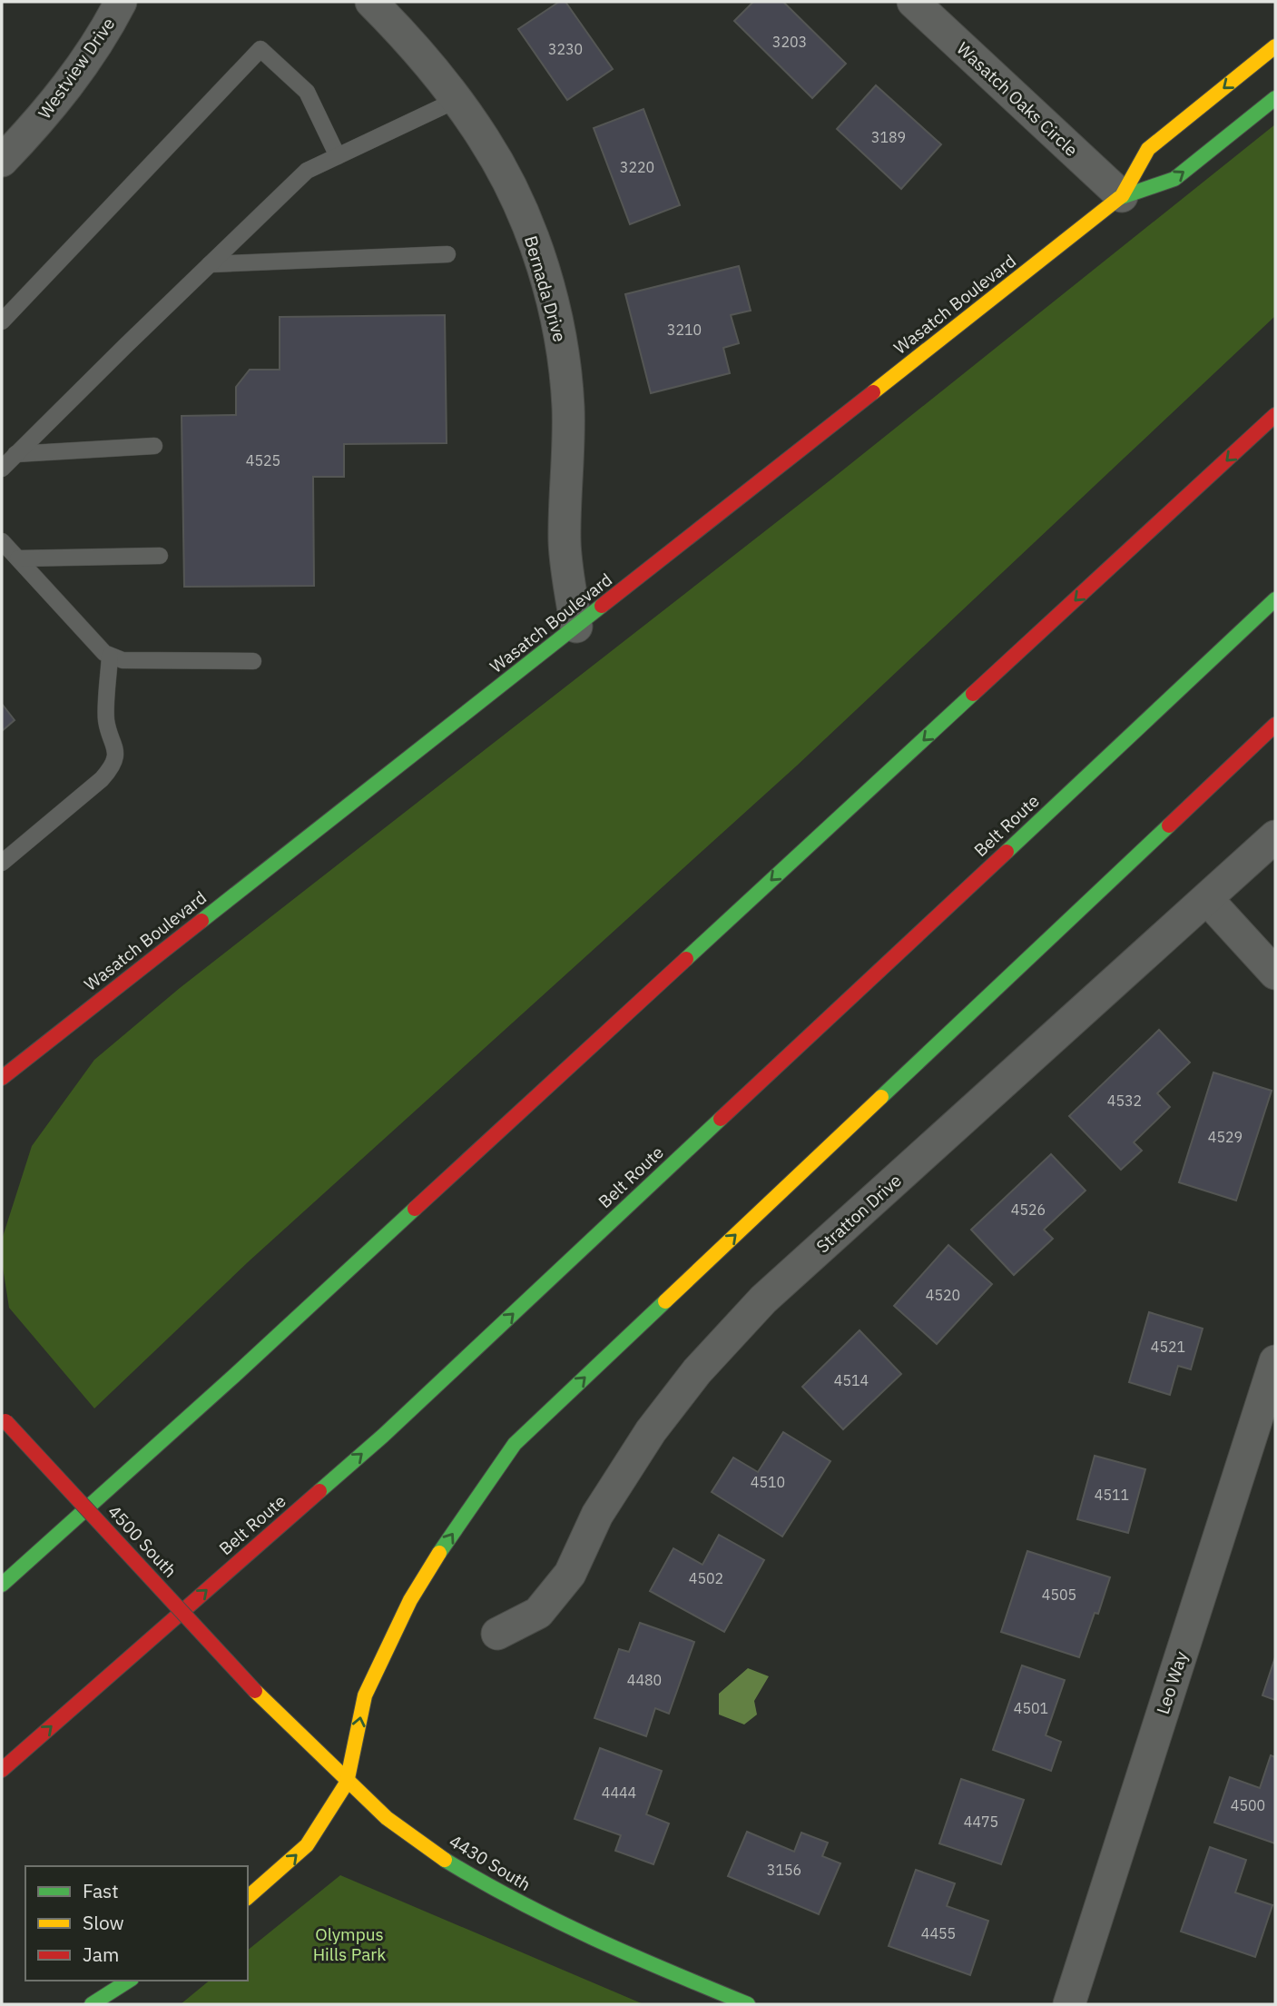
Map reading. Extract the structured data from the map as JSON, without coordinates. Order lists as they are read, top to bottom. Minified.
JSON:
{"streets":{"main road":["Wasatch Boulevard","Belt Route","4500 South","4430 South"],"street":["Westview Drive","Wasatch Oaks Circle","Bernada Drive","Stratton Drive","Leo Way"]},"crossings":[["Wasatch Oaks Circle","Wasatch Boulevard"],["Bernada Drive","Wasatch Boulevard"],["4500 South","4430 South"]],"parks":["Olympus Hills Park"],"house_numbers":["3203","3230","3189","3220","3210","4525","4532","4529","4526","4520","4521","4514","4510","4511","4502","4505","4480","4501","4444","4500","4475","3156","4455"],"legend":["Fast","Slow","Jam"]}
